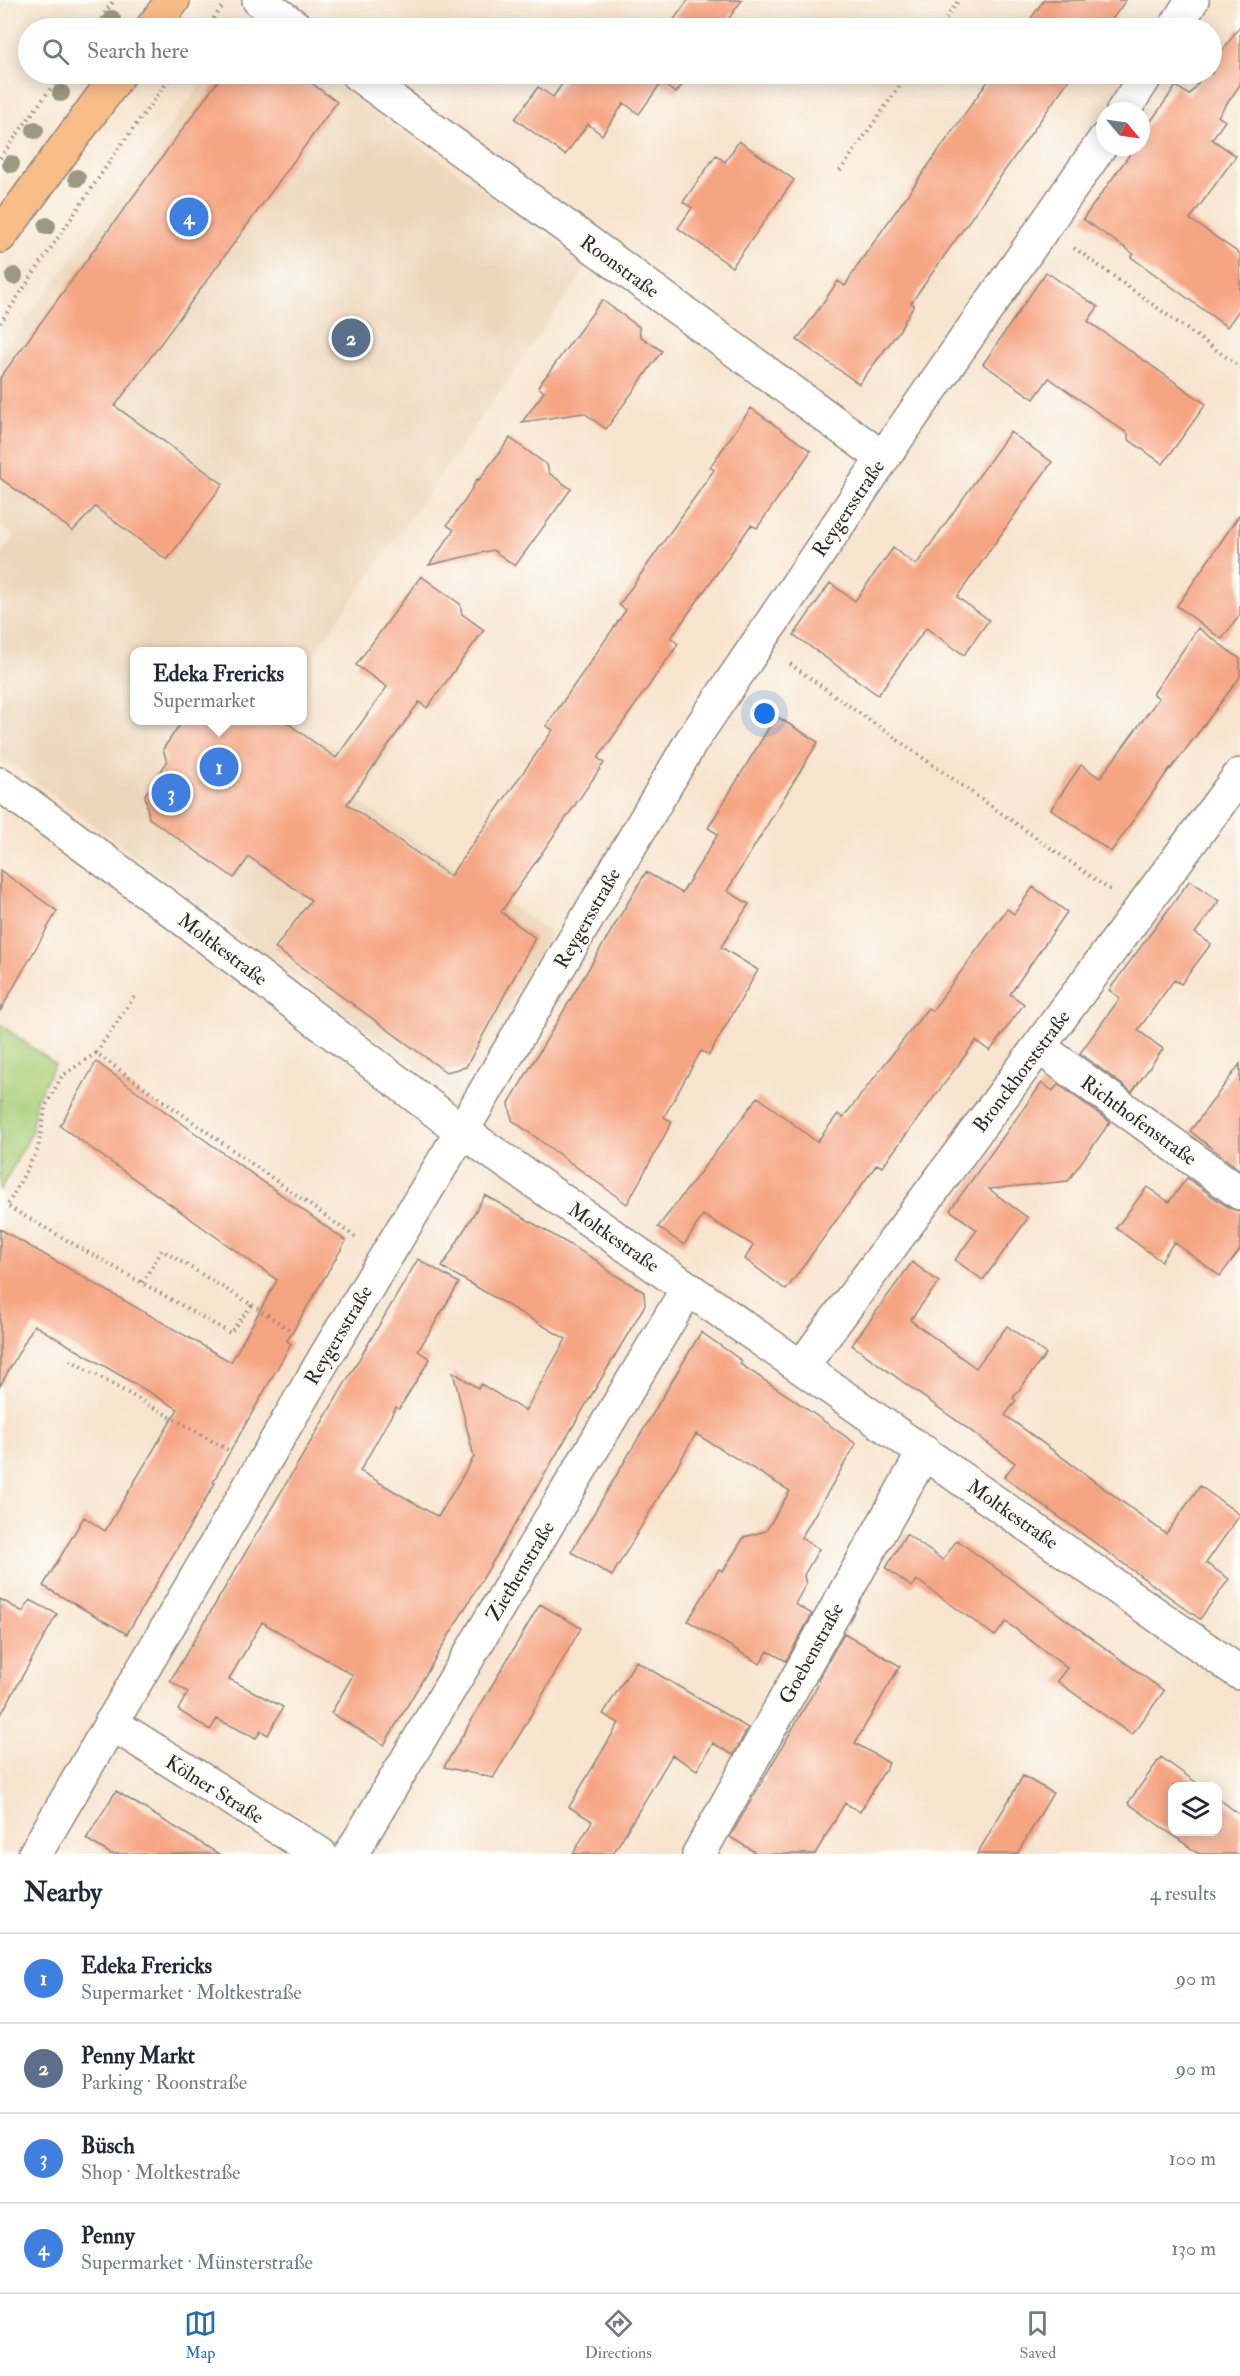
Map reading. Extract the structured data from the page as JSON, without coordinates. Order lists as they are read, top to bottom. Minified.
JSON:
{"streets":{"street":["Roonstraße","Reygersstraße","Moltkestraße","Bronckhorststraße","Richthofenstraße","Ziethenstraße","Goebenstraße","Kölner Straße"]},"crossings":[["Roonstraße","Reygersstraße"],["Reygersstraße","Moltkestraße"],["Reygersstraße","Kölner Straße"],["Moltkestraße","Bronckhorststraße"],["Moltkestraße","Ziethenstraße"],["Moltkestraße","Goebenstraße"],["Bronckhorststraße","Richthofenstraße"]],"north":"bottom right","page":{"search":"Search here","pins":["4","2","1","3"],"popup":["Edeka Frericks","Supermarket"],"heading":["Nearby","4 results"],"list":[{"mark":"1","name":"Edeka Frericks","note":"Supermarket · Moltkestraße","value":"90 m"},{"mark":"2","name":"Penny Markt","note":"Parking · Roonstraße","value":"90 m"},{"mark":"3","name":"Büsch","note":"Shop · Moltkestraße","value":"100 m"},{"mark":"4","name":"Penny","note":"Supermarket · Münsterstraße","value":"130 m"}],"nav":["Map","Directions","Saved"]}}
